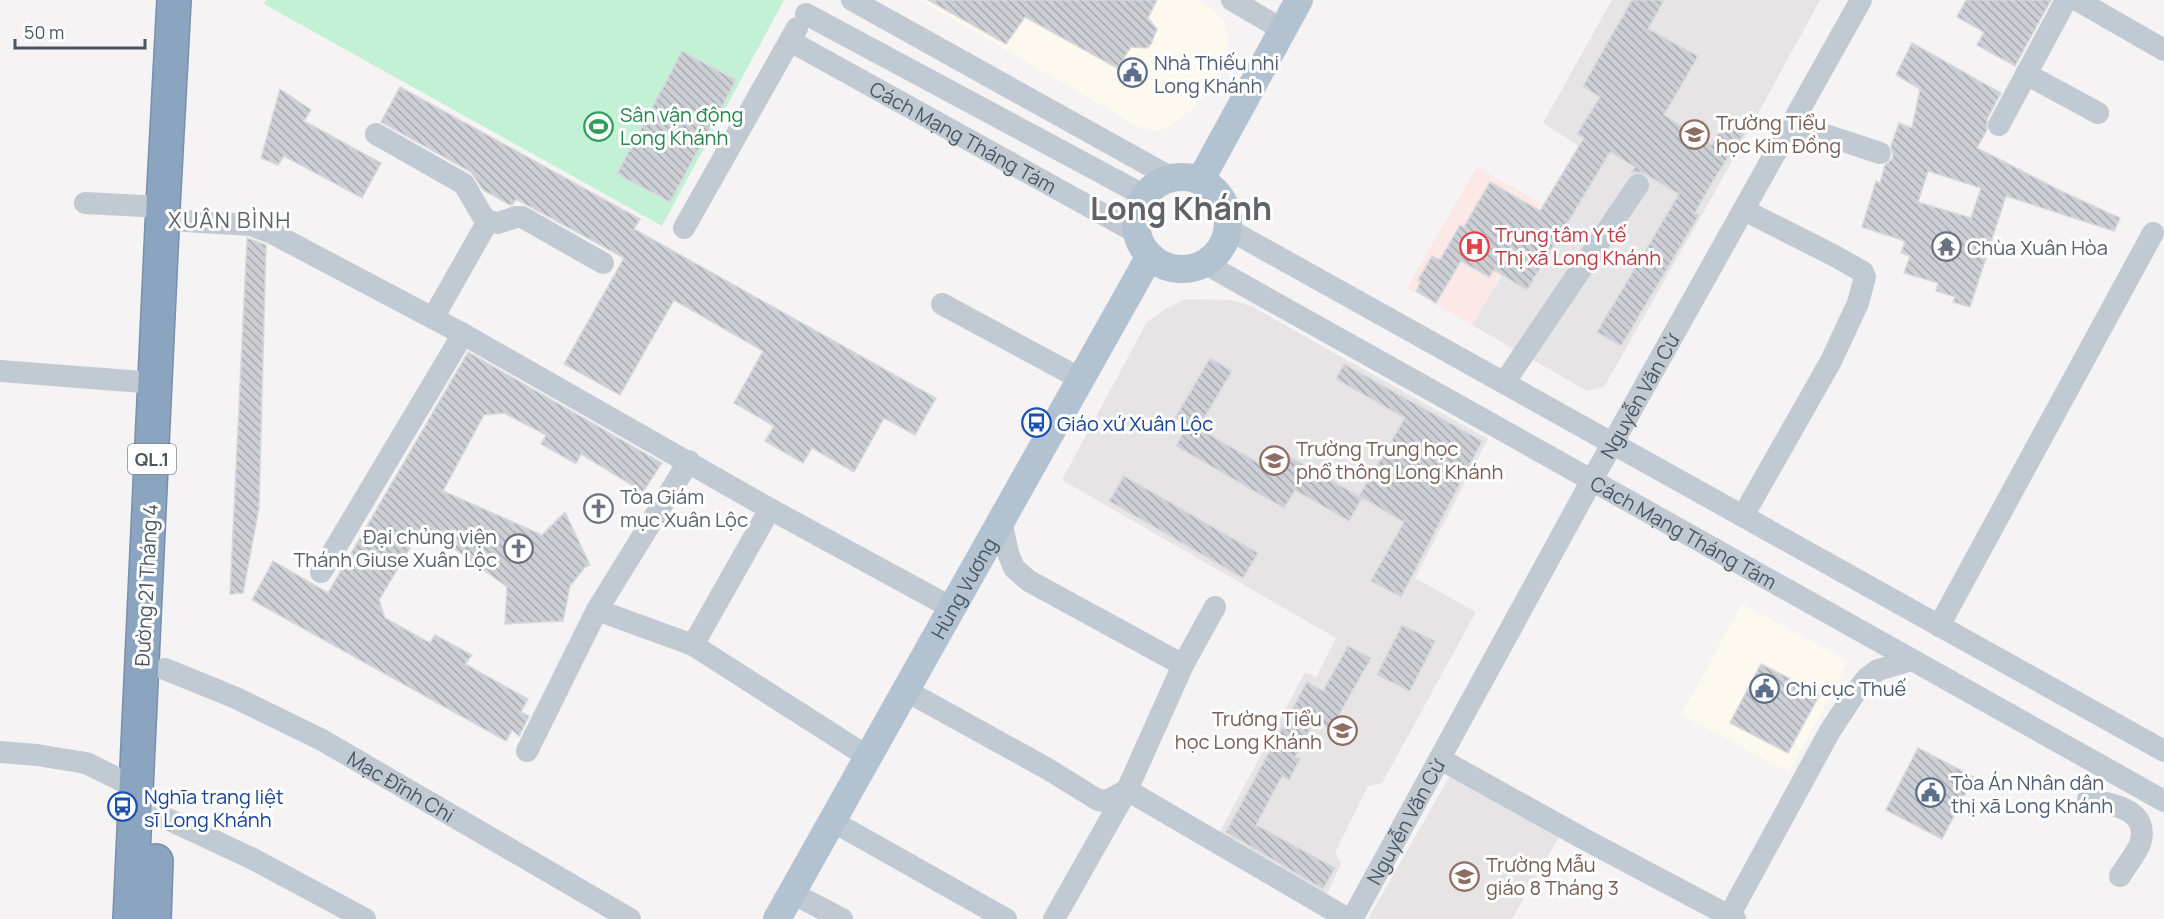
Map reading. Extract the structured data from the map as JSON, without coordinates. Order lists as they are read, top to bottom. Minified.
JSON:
{"streets":{"highway":["QL.1","Đường 21 Tháng 4"],"main road":["Hùng Vương"],"street":["Cách Mạng Tháng Tám","Nguyễn Văn Cừ","Mạc Đĩnh Chi"]},"crossings":[["Cách Mạng Tháng Tám","Nguyễn Văn Cừ"],["Cách Mạng Tháng Tám","Hùng Vương"],["Đường 21 Tháng 4","Mạc Đĩnh Chi"]],"districts":["Long Khánh","XUÂN BÌNH"],"places":{"public building":["Nhà Thiếu nhi Long Khánh","Chi cục Thuế","Tòa Án Nhân dân thị xã Long Khánh"],"sports":["Sân vận động Long Khánh"],"school or university":["Trường Tiểu học Kim Đồng","Trường Trung học phổ thông Long Khánh","Trường Tiểu học Long Khánh","Trường Mẫu giáo 8 Tháng 3"],"hospital":["Trung tâm Y tế Thị xã Long Khánh"],"temple":["Chùa Xuân Hòa"],"bus stop":["Giáo xứ Xuân Lộc","Nghĩa trang liệt sĩ Long Khánh"],"church":["Tòa Giám mục Xuân Lộc","Đại chủng viện Thánh Giuse Xuân Lộc"]},"scale_bar":"50 m"}
